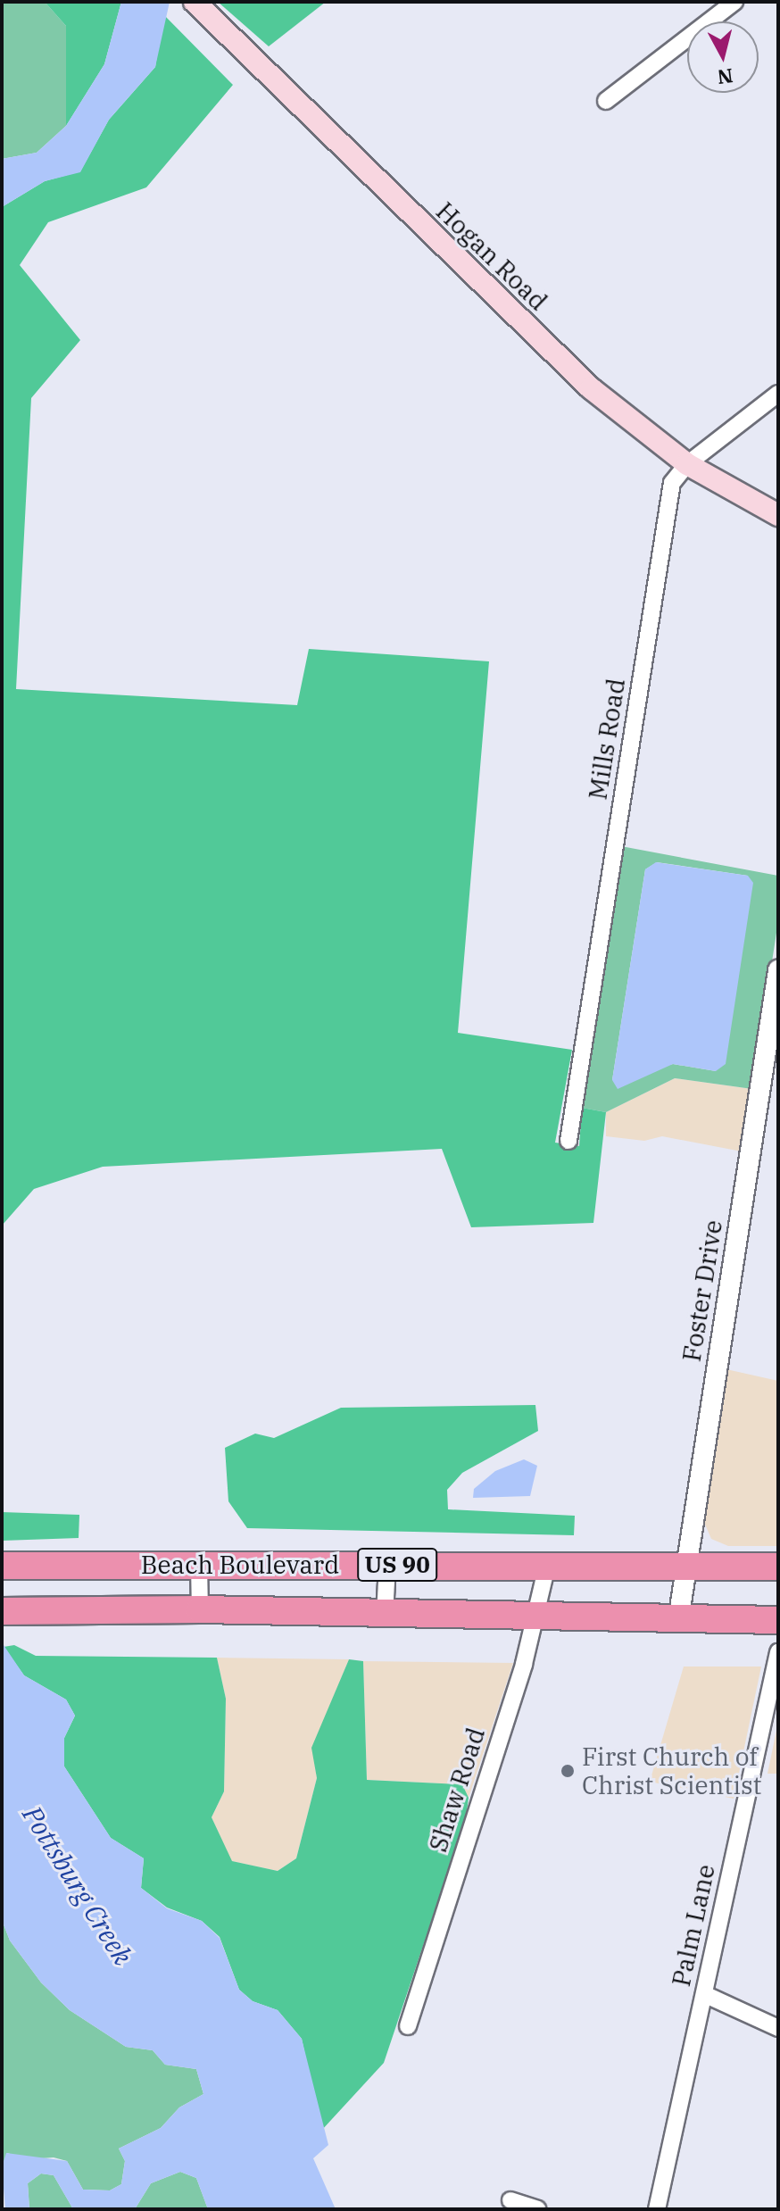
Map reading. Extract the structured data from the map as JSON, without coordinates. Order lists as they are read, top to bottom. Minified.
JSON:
{"streets":{"highway":["Beach Boulevard","US 90"],"main road":["Hogan Road"],"street":["Mills Road","Foster Drive","Shaw Road","Palm Lane"]},"crossings":[["Hogan Road","Mills Road"],["Foster Drive","Beach Boulevard"],["Foster Drive","US 90"],["Beach Boulevard","Shaw Road"],["US 90","Shaw Road"]],"water":["Pottsburg Creek"],"places":["First Church of Christ Scientist"],"north":"bottom"}
